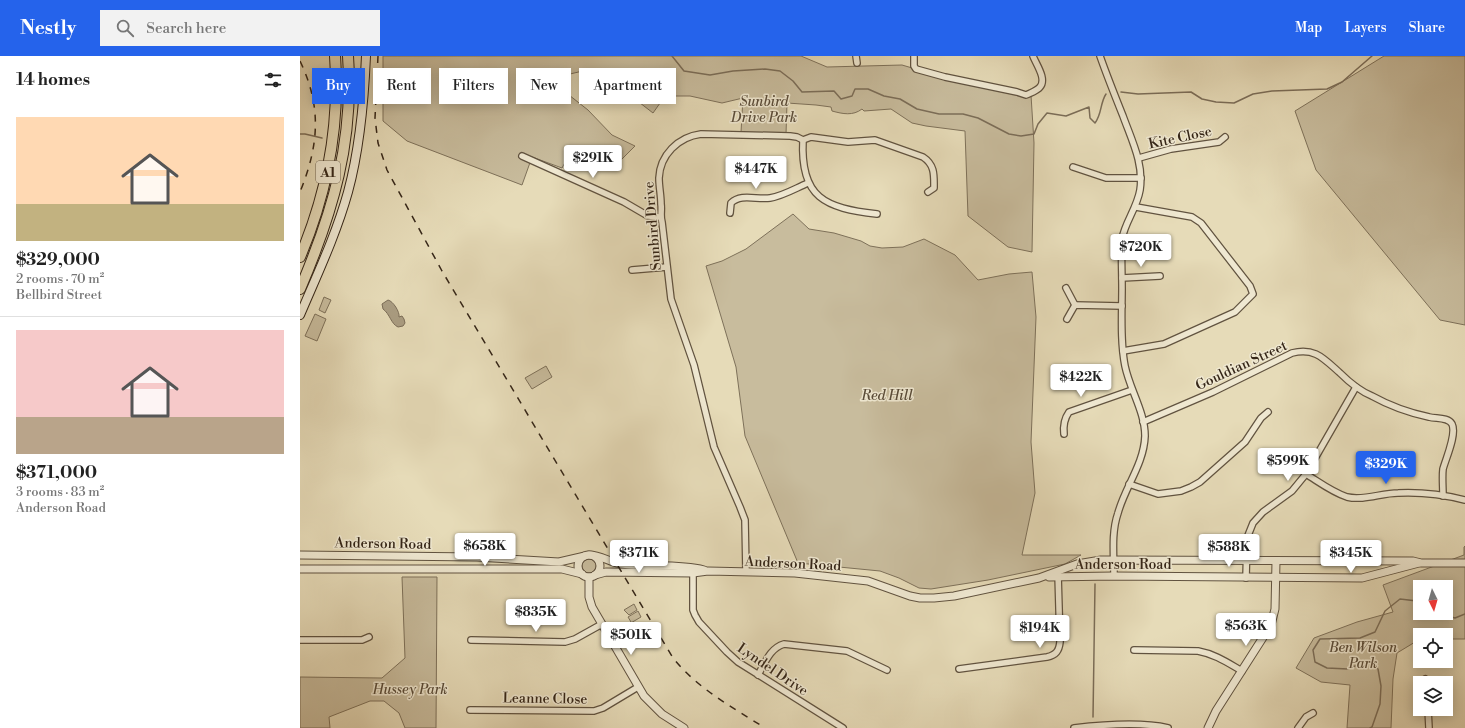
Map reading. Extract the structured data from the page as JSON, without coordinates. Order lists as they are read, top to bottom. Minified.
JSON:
{"streets":{"highway":["A1"],"street":["Kite Close","Sunbird Drive","Gouldian Street","Anderson Road","Lyndel Drive","Leanne Close"]},"crossings":[["Sunbird Drive","Anderson Road"],["Anderson Road","Lyndel Drive"]],"parks":["Sunbird Drive Park","Red Hill","Ben Wilson Park","Hussey Park"],"north":"bottom","page":{"header":"Nestly","search":"Search here","nav":["Map","Layers","Share"],"heading":"14 homes","chip":["Buy","Rent","Filters","New","Apartment"],"list":[{"name":"$329,000","note":"2 rooms · 70 m² · Bellbird Street"},{"name":"$371,000","note":"3 rooms · 83 m² · Anderson Road"}],"price":["$291K","$447K","$720K","$422K","$599K","$329K","$658K","$588K","$371K","$345K","$835K","$563K","$194K","$501K"]}}
